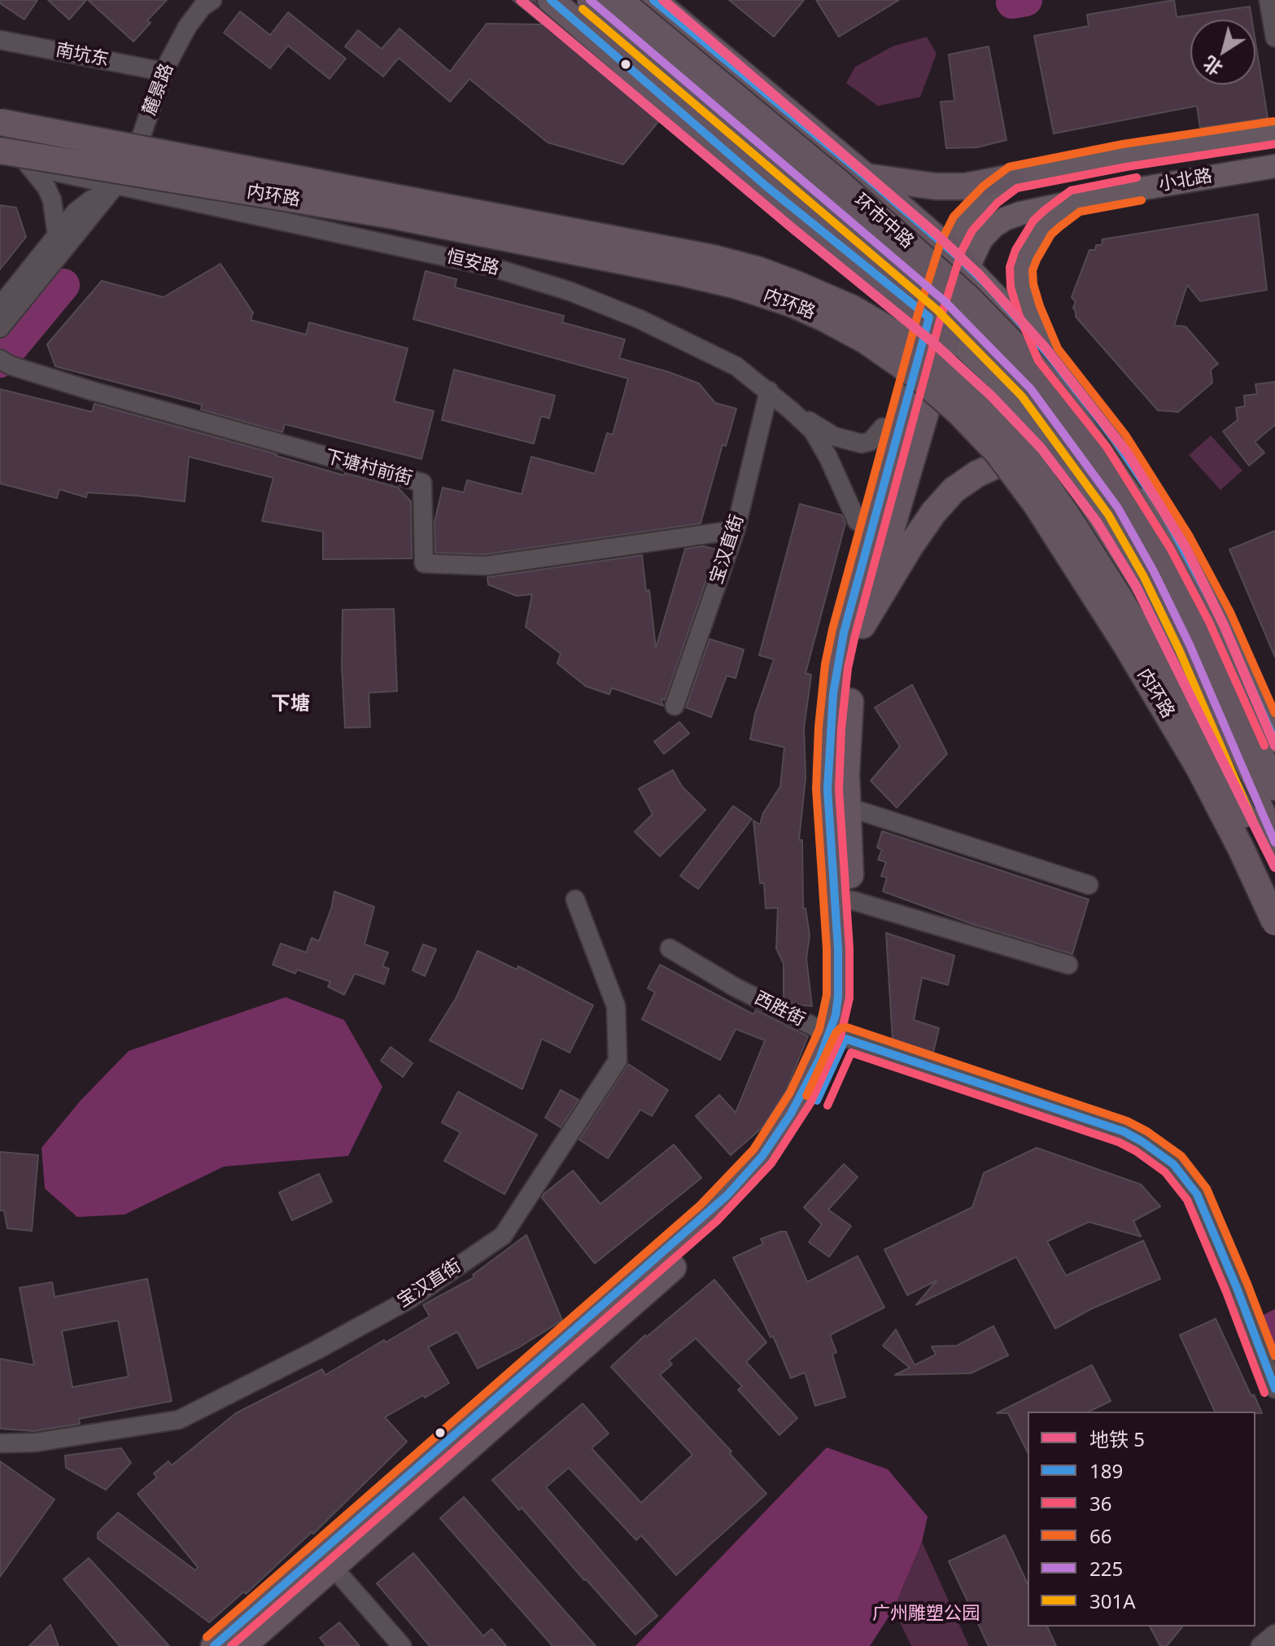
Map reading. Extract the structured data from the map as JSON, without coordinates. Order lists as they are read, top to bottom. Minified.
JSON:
{"streets":{"highway":["内环路","环市中路"],"main road":["小北路"],"street":["南坑东","麓景路","恒安路","下塘村前街","宝汉直街","西胜街"]},"crossings":[["南坑东","麓景路"],["麓景路","恒安路"],["小北路","环市中路"],["恒安路","宝汉直街"],["下塘村前街","宝汉直街"]],"districts":["下塘"],"parks":["广州雕塑公园"],"lines":["metro line 5","transit line 189","transit line 225","transit line 301A","transit line 66","transit line 36"],"legend":["地铁 5","189","36","66","225","301A"],"north":"bottom left"}
